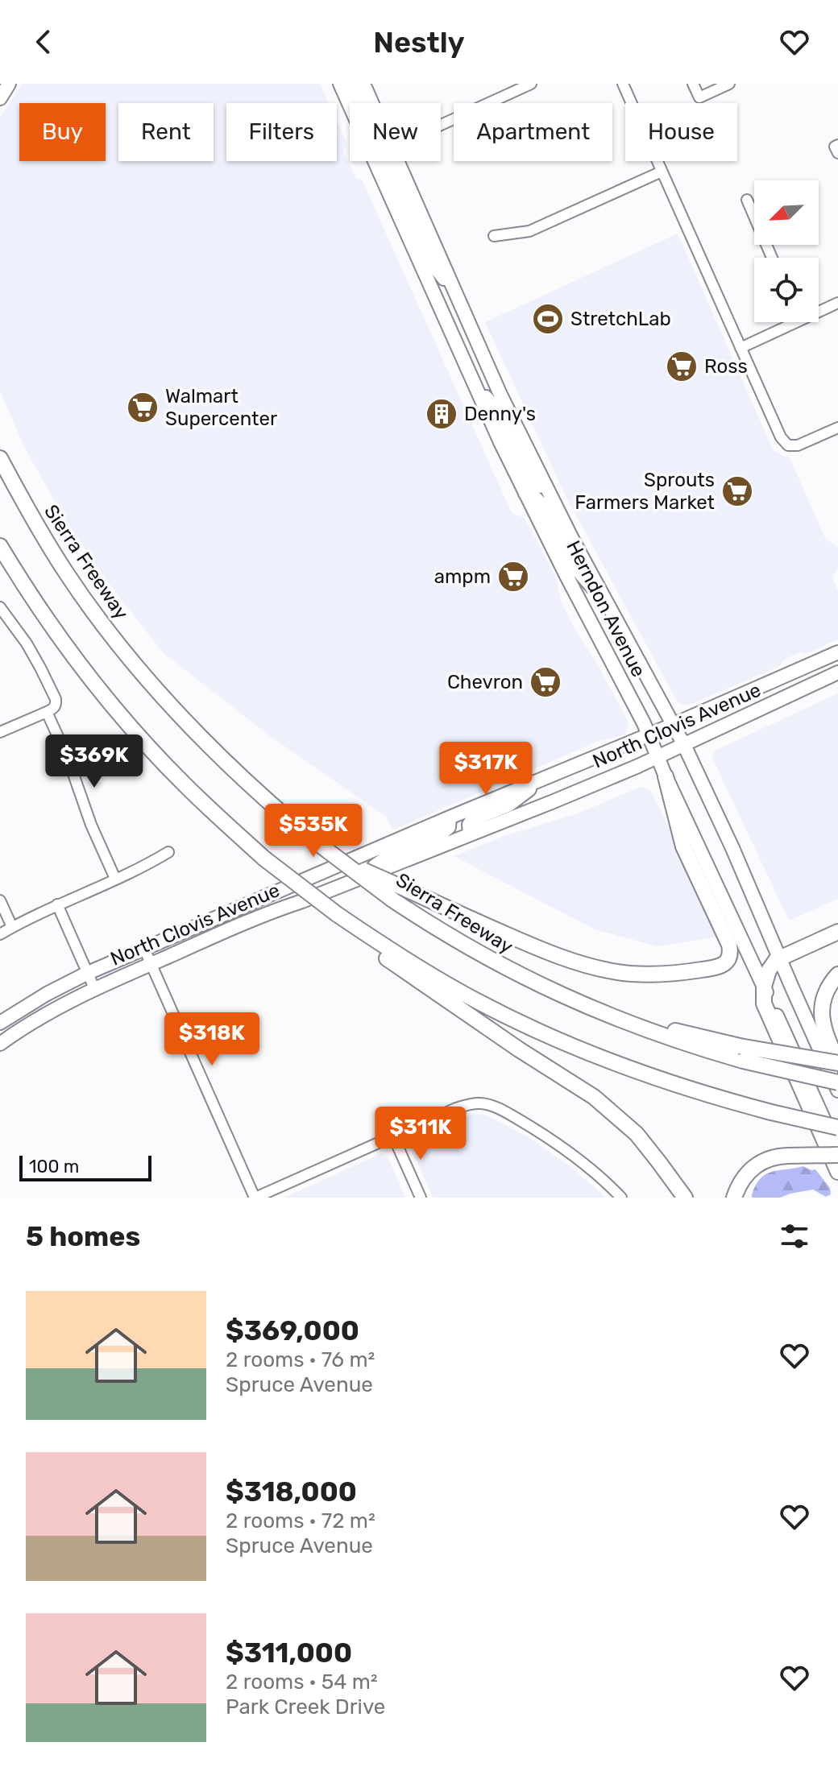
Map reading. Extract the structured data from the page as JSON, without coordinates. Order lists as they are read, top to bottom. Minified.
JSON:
{"streets":{"highway":["Sierra Freeway"],"main road":["Herndon Avenue","North Clovis Avenue"]},"crossings":[["Herndon Avenue","North Clovis Avenue"]],"places":{"sports":["StretchLab"],"supermarket":["Ross","Walmart Supercenter","Sprouts Farmers Market","ampm","Chevron"],"building":["Denny's"]},"scale_bar":"100 m","north":"bottom left","page":{"header":"Nestly","chip":["Buy","Rent","Filters","New","Apartment","House"],"price":["$369K","$317K","$535K","$318K","$311K"],"scale":"100 m","heading":"5 homes","list":[{"name":"$369,000","note":"2 rooms · 76 m² · Spruce Avenue"},{"name":"$318,000","note":"2 rooms · 72 m² · Spruce Avenue"},{"name":"$311,000","note":"2 rooms · 54 m² · Park Creek Drive"}]}}
